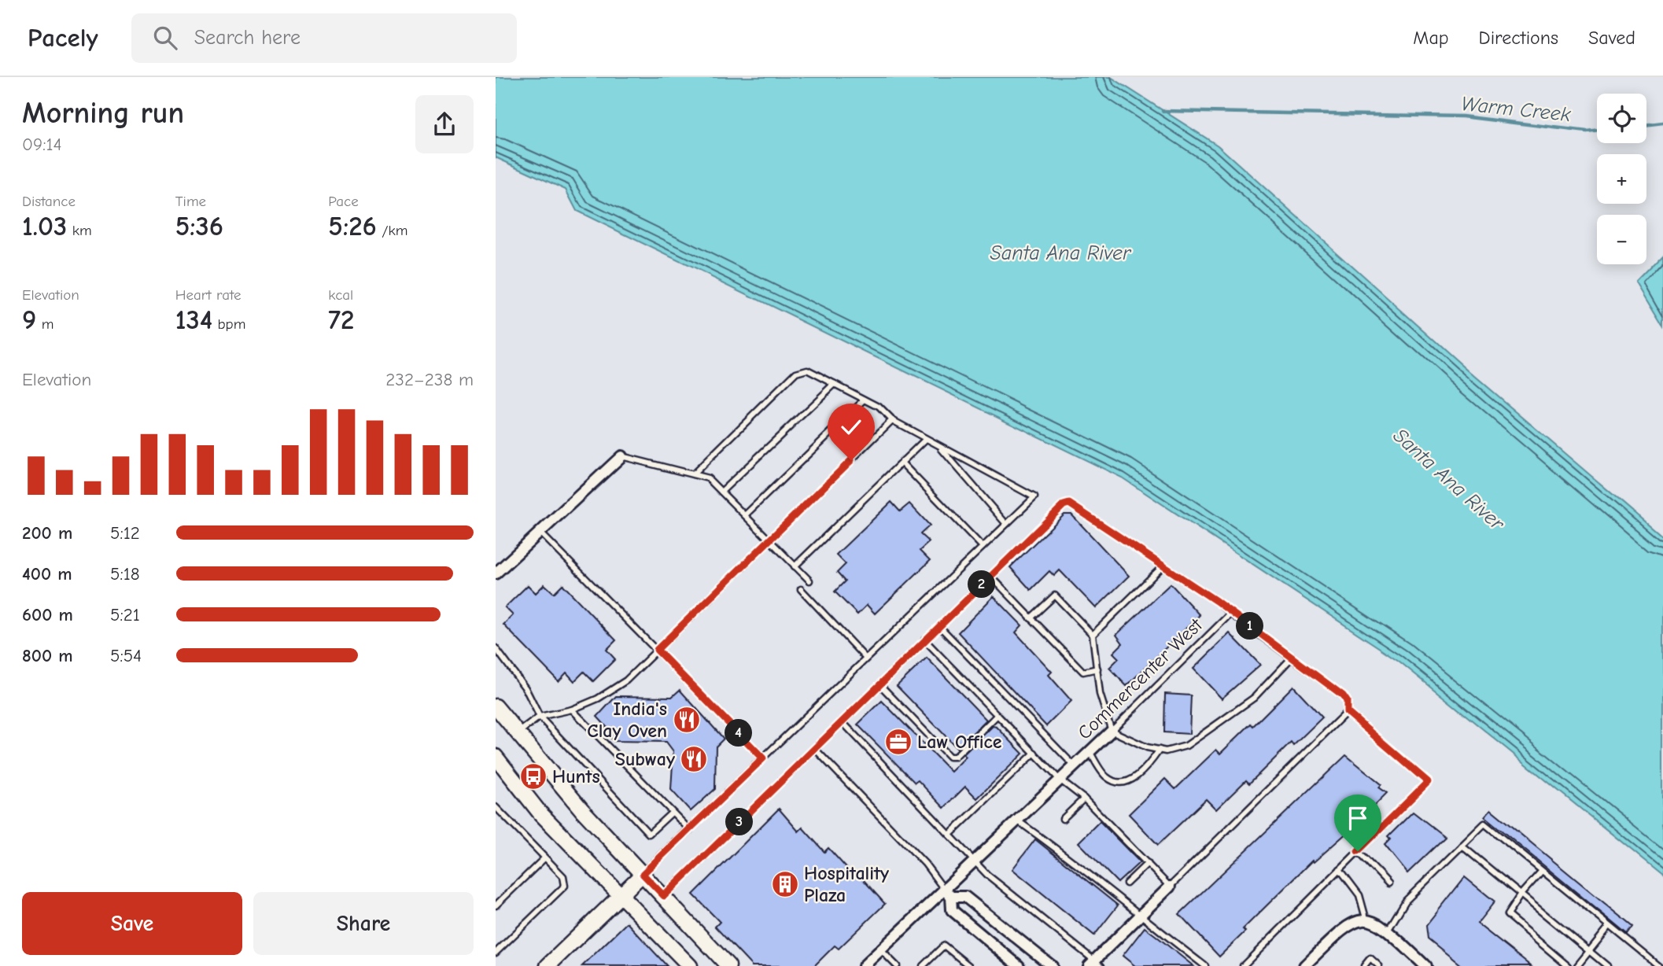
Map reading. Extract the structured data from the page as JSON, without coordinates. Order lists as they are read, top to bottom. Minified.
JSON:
{"streets":{"street":["Commercenter West"]},"water":["Warm Creek","Santa Ana River"],"places":{"restaurant":["India's Clay Oven","Subway"],"office":["Law Office"],"bus stop":["Hunts"],"building":["Hospitality Plaza"]},"page":{"header":"Pacely","search":"Search here","nav":["Map","Directions","Saved"],"heading":["Morning run","09:14"],"map_buttons":["+","−"],"stats":[["Distance","1.03 km"],["Time","5:36"],["Pace","5:26 /km"],["Elevation","9 m"],["Heart rate","134 bpm"],["kcal","72"]],"chart":["Elevation","232–238 m"],"list":[{"name":"200 m","note":"5:12"},{"name":"400 m","note":"5:18"},{"name":"600 m","note":"5:21"},{"name":"800 m","note":"5:54"}],"pins":["2","1","4","3"],"buttons":["Save","Share"]}}
